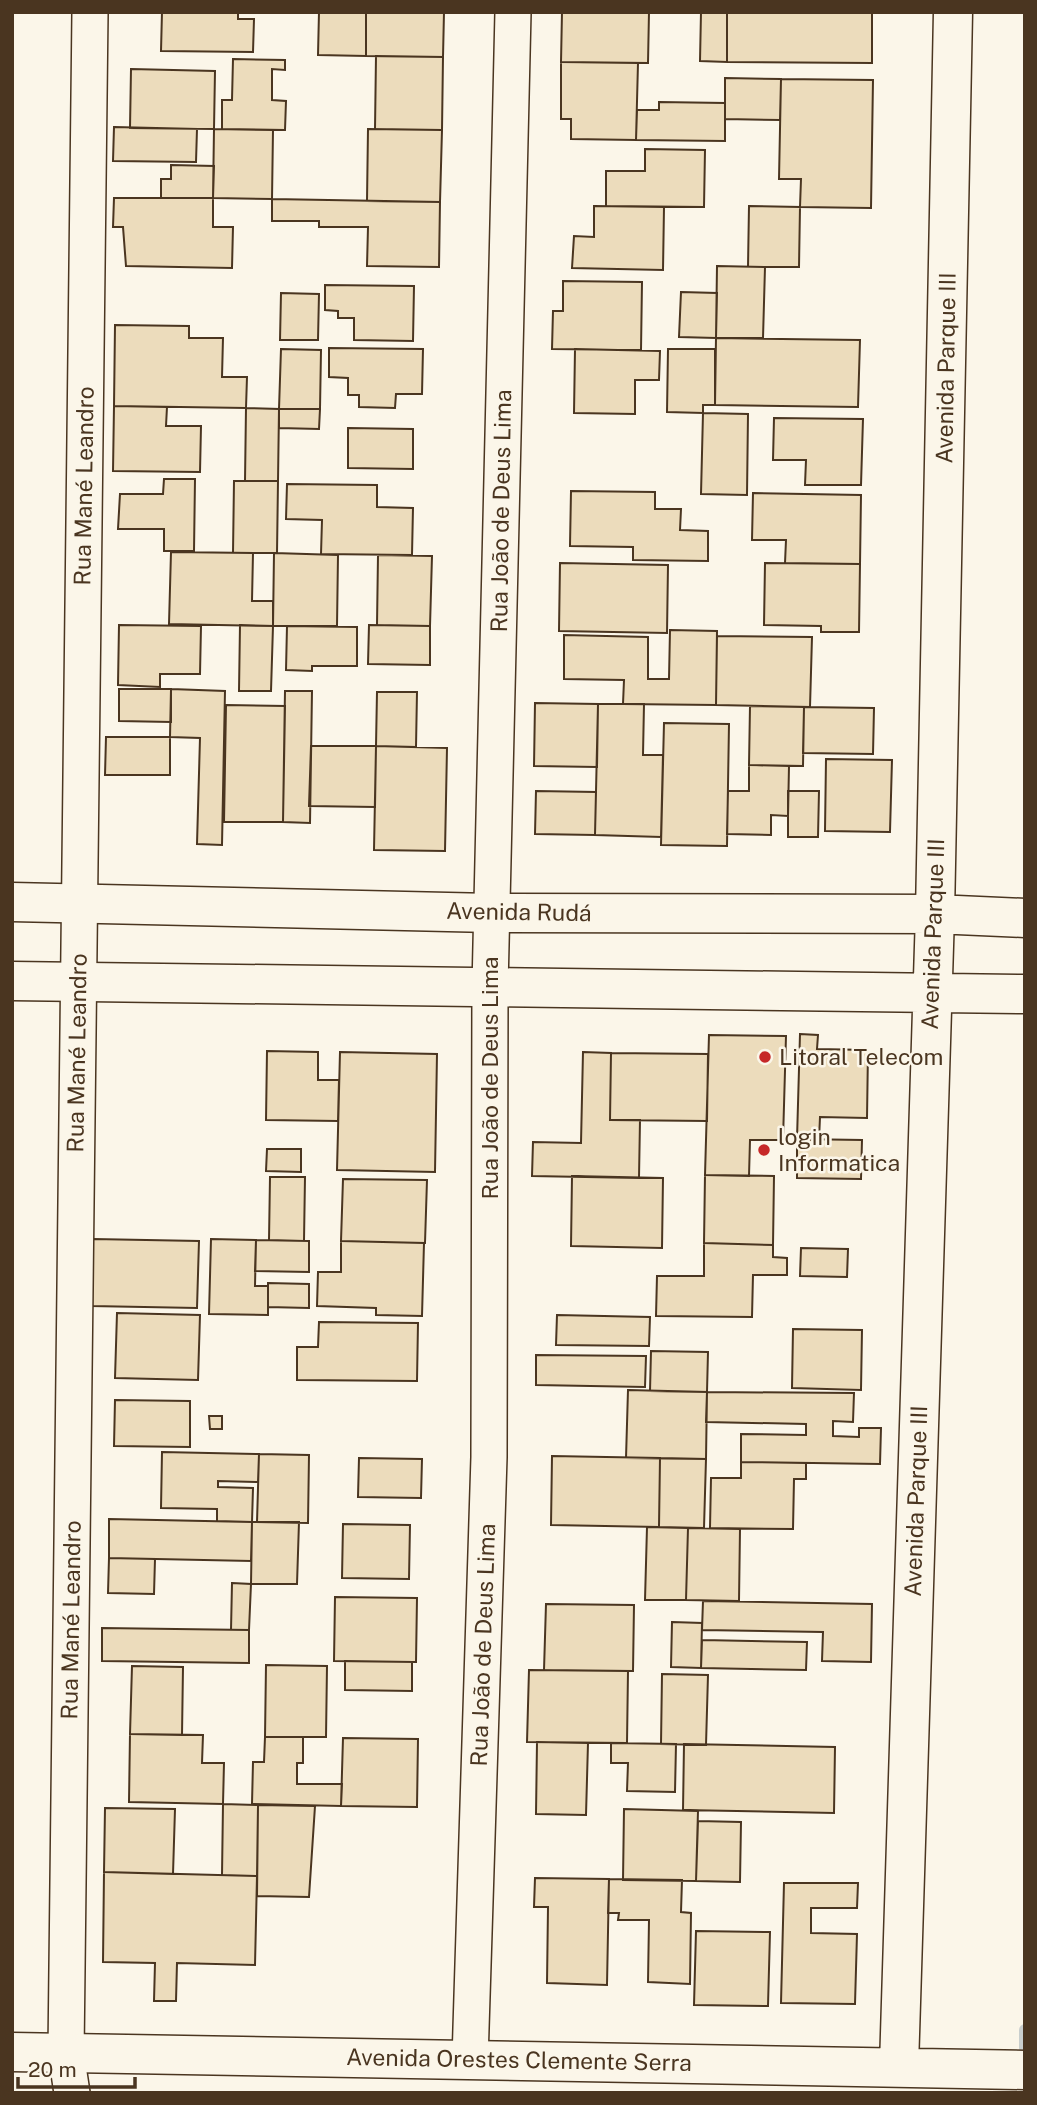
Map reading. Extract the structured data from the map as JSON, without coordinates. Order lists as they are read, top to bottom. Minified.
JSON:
{"streets":{"street":["Avenida Parque III","Rua Mané Leandro","Rua João de Deus Lima","Avenida Rudá","Avenida Orestes Clemente Serra"]},"crossings":[["Avenida Parque III","Avenida Rudá"],["Avenida Parque III","Avenida Orestes Clemente Serra"],["Rua Mané Leandro","Avenida Rudá"],["Rua Mané Leandro","Avenida Orestes Clemente Serra"],["Rua João de Deus Lima","Avenida Rudá"],["Rua João de Deus Lima","Avenida Orestes Clemente Serra"]],"places":["Litoral Telecom","login Informatica"],"scale_bar":"20 m"}
